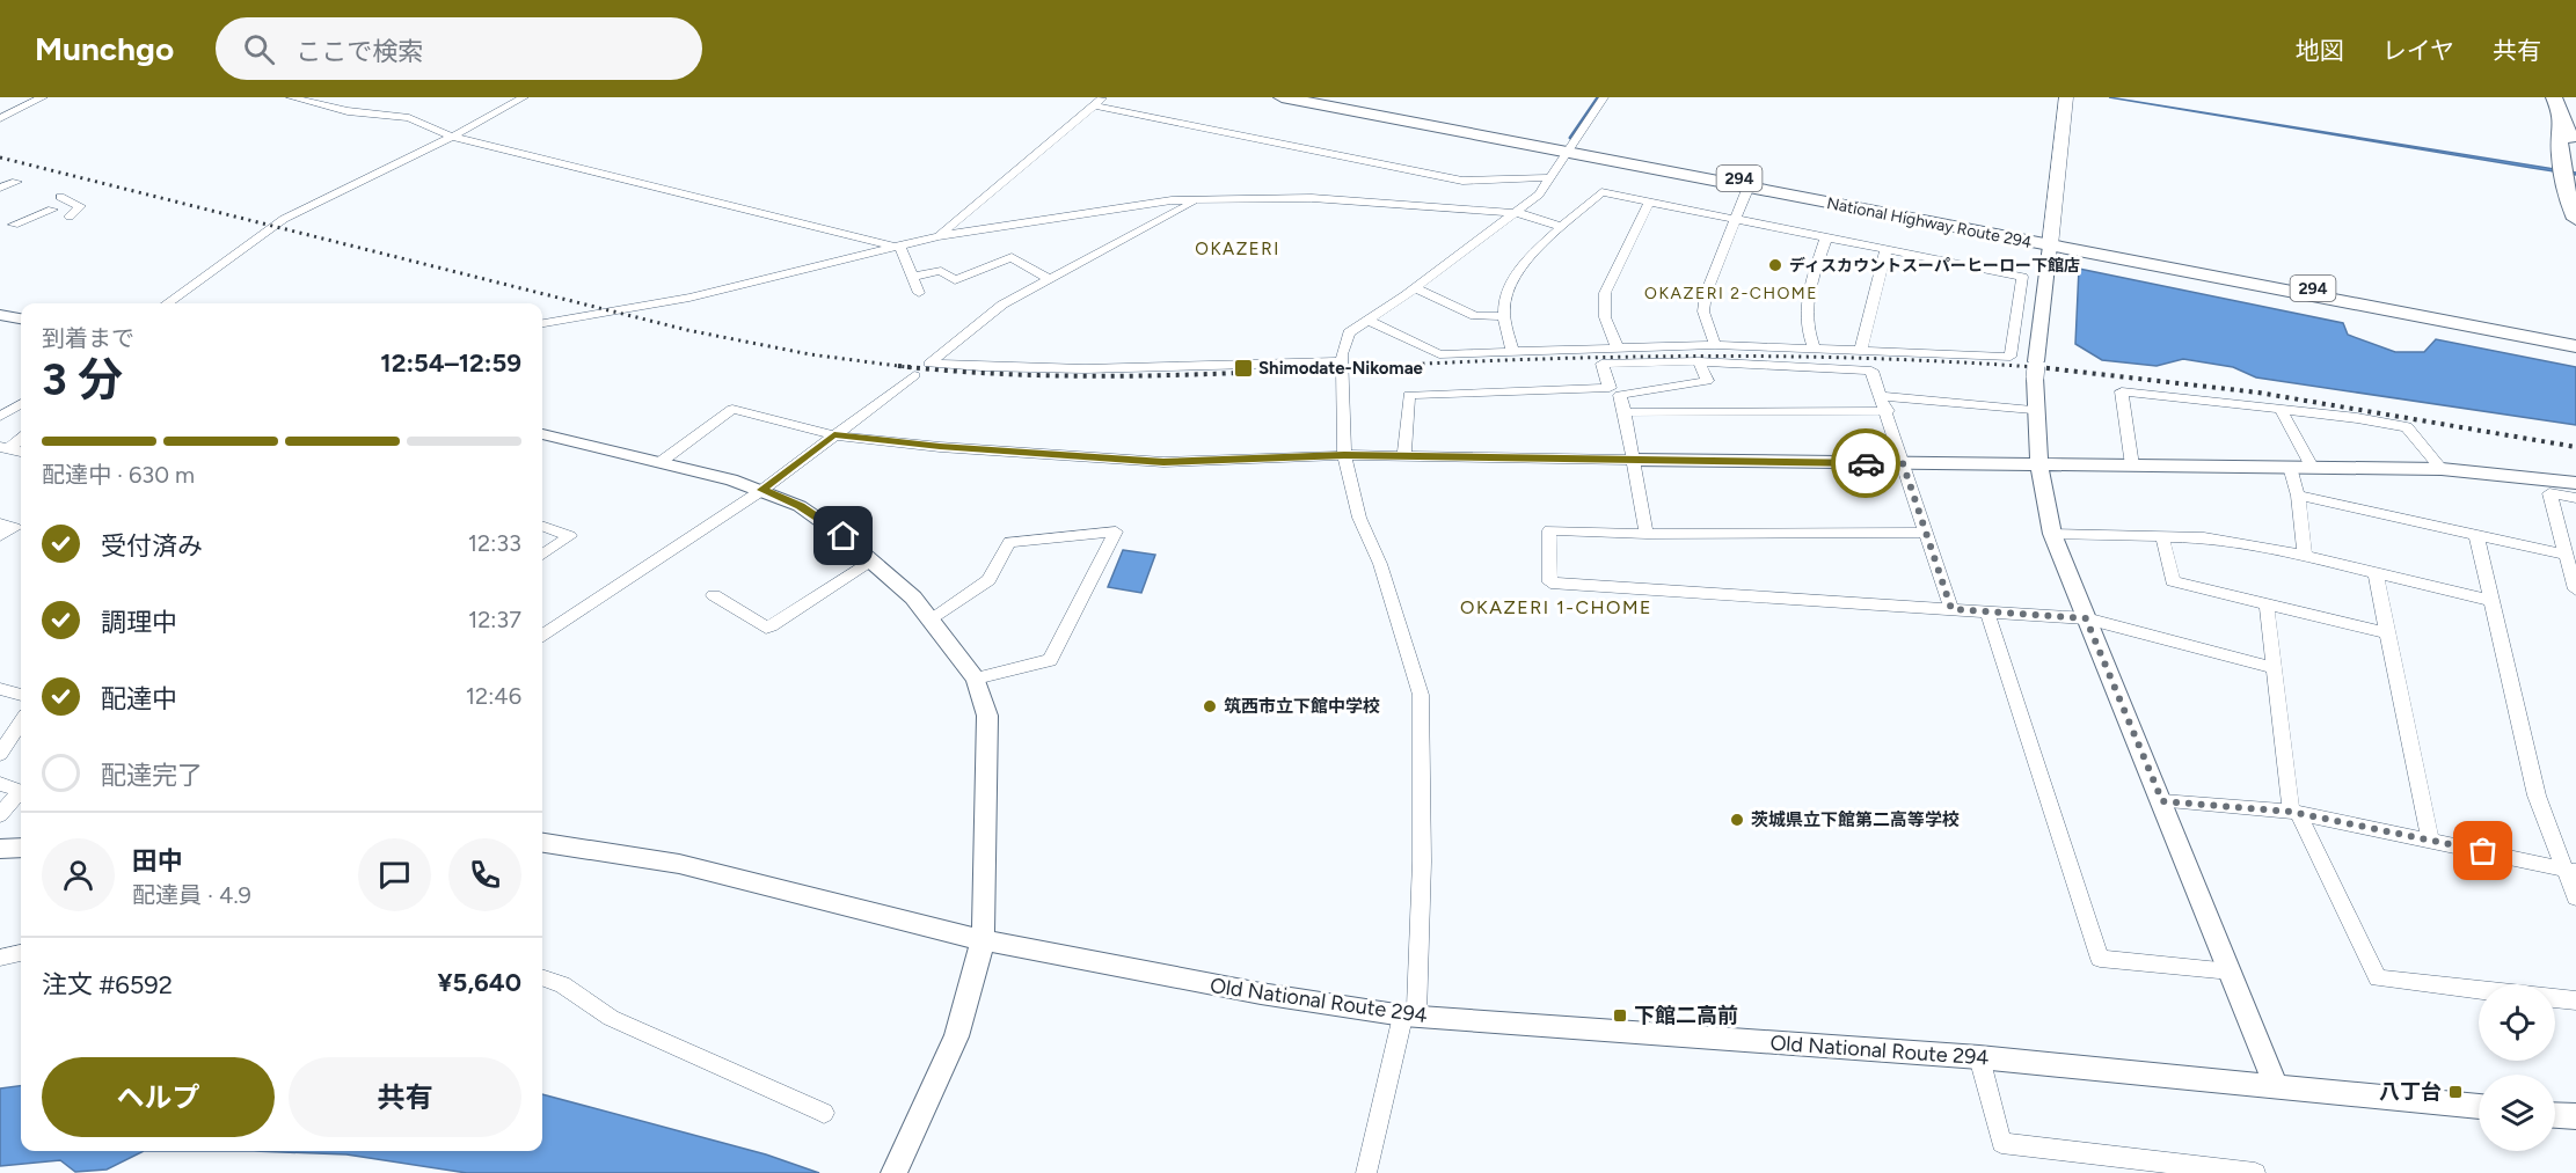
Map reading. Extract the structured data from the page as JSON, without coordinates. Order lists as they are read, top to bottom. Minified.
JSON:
{"streets":{"highway":["294","National Highway Route 294"],"street":["Old National Route 294"]},"districts":["OKAZERI","OKAZERI 2-CHOME","OKAZERI 1-CHOME"],"places":{"other":["ディスカウントスーパーヒーロー下館店","筑西市立下館中学校","茨城県立下館第二高等学校"],"transit":["Shimodate-Nikomae","下館二高前","八丁台"]},"page":{"header":"Munchgo","search":"ここで検索","nav":["地図","レイヤ","共有"],"heading":["3 分","到着まで","12:54–12:59"],"panel":["田中","配達員 · 4.9","注文 #6592","¥5,640"],"bar":"配達中 · 630 m","list":[["受付済み","12:33"],["調理中","12:37"],["配達中","12:46"],"配達完了"],"buttons":["ヘルプ","共有"]}}
